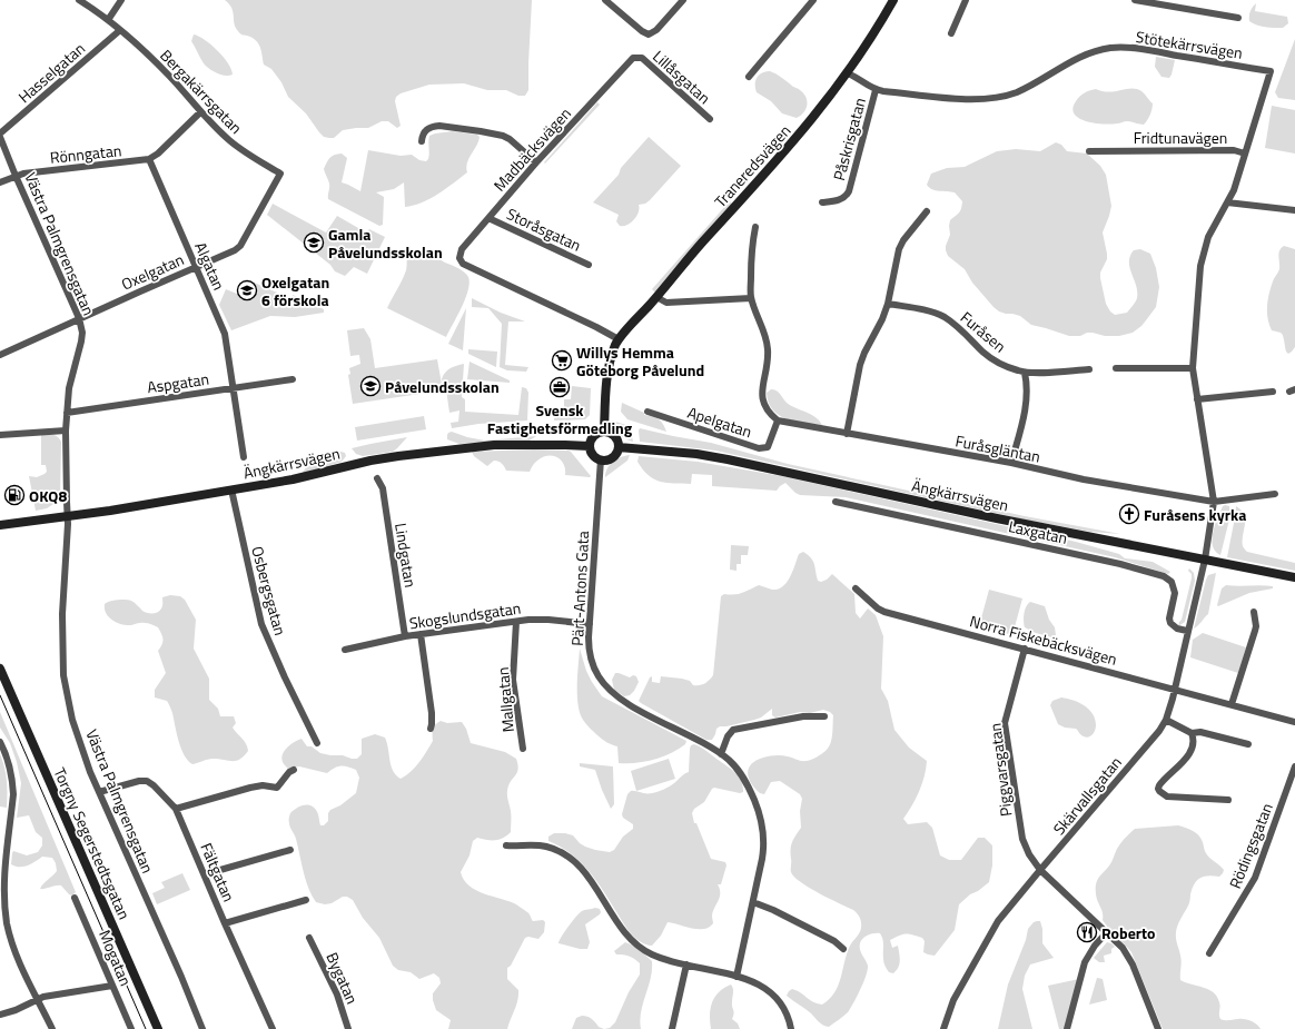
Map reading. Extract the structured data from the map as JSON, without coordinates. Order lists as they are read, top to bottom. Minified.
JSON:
{"streets":{"street":["Stötekärrsvägen","Hasselgatan","Lillåsgatan","Bergakärrsgatan","Fridtunavägen","Påskrisgatan","Madbäcksvägen","Rönngatan","Traneredsvägen","Storåsgatan","Västra Palmgrensgatan","Algatan","Oxelgatan","Furåsen","Aspgatan","Apelgatan","Furåsgläntan","Ängkärrsvägen","Laxgatan","Lindgatan","Pärt-Antons Gata","Osbergsgatan","Skogslundsgatan","Norra Fiskebäcksvägen","Mallgatan","Piggvarsgatan","Skärvallsgatan","Torgny Segerstedtsgatan","Rödingsgatan","Fältgatan","Mogatan","Bygatan"]},"crossings":[["Stötekärrsvägen","Fridtunavägen"],["Stötekärrsvägen","Påskrisgatan"],["Hasselgatan","Bergakärrsgatan"],["Hasselgatan","Västra Palmgrensgatan"],["Lillåsgatan","Madbäcksvägen"],["Bergakärrsgatan","Oxelgatan"],["Fridtunavägen","Skärvallsgatan"],["Madbäcksvägen","Traneredsvägen"],["Madbäcksvägen","Storåsgatan"],["Rönngatan","Västra Palmgrensgatan"],["Rönngatan","Algatan"],["Traneredsvägen","Ängkärrsvägen"],["Traneredsvägen","Pärt-Antons Gata"],["Västra Palmgrensgatan","Oxelgatan"],["Västra Palmgrensgatan","Aspgatan"],["Västra Palmgrensgatan","Ängkärrsvägen"],["Västra Palmgrensgatan","Fältgatan"],["Algatan","Oxelgatan"],["Algatan","Aspgatan"],["Apelgatan","Furåsgläntan"],["Furåsgläntan","Skärvallsgatan"],["Ängkärrsvägen","Pärt-Antons Gata"],["Ängkärrsvägen","Osbergsgatan"],["Ängkärrsvägen","Skärvallsgatan"],["Laxgatan","Skärvallsgatan"],["Lindgatan","Skogslundsgatan"],["Pärt-Antons Gata","Skogslundsgatan"],["Skogslundsgatan","Mallgatan"],["Norra Fiskebäcksvägen","Piggvarsgatan"],["Norra Fiskebäcksvägen","Skärvallsgatan"],["Piggvarsgatan","Skärvallsgatan"]],"places":{"school or university":["Gamla Påvelundsskolan","Oxelgatan 6 förskola","Påvelundsskolan"],"supermarket":["Willys Hemma Göteborg Påvelund"],"office":["Svensk Fastighetsförmedling"],"fuel station":["OKQ8"],"church":["Furåsens kyrka"],"restaurant":["Roberto"]}}
